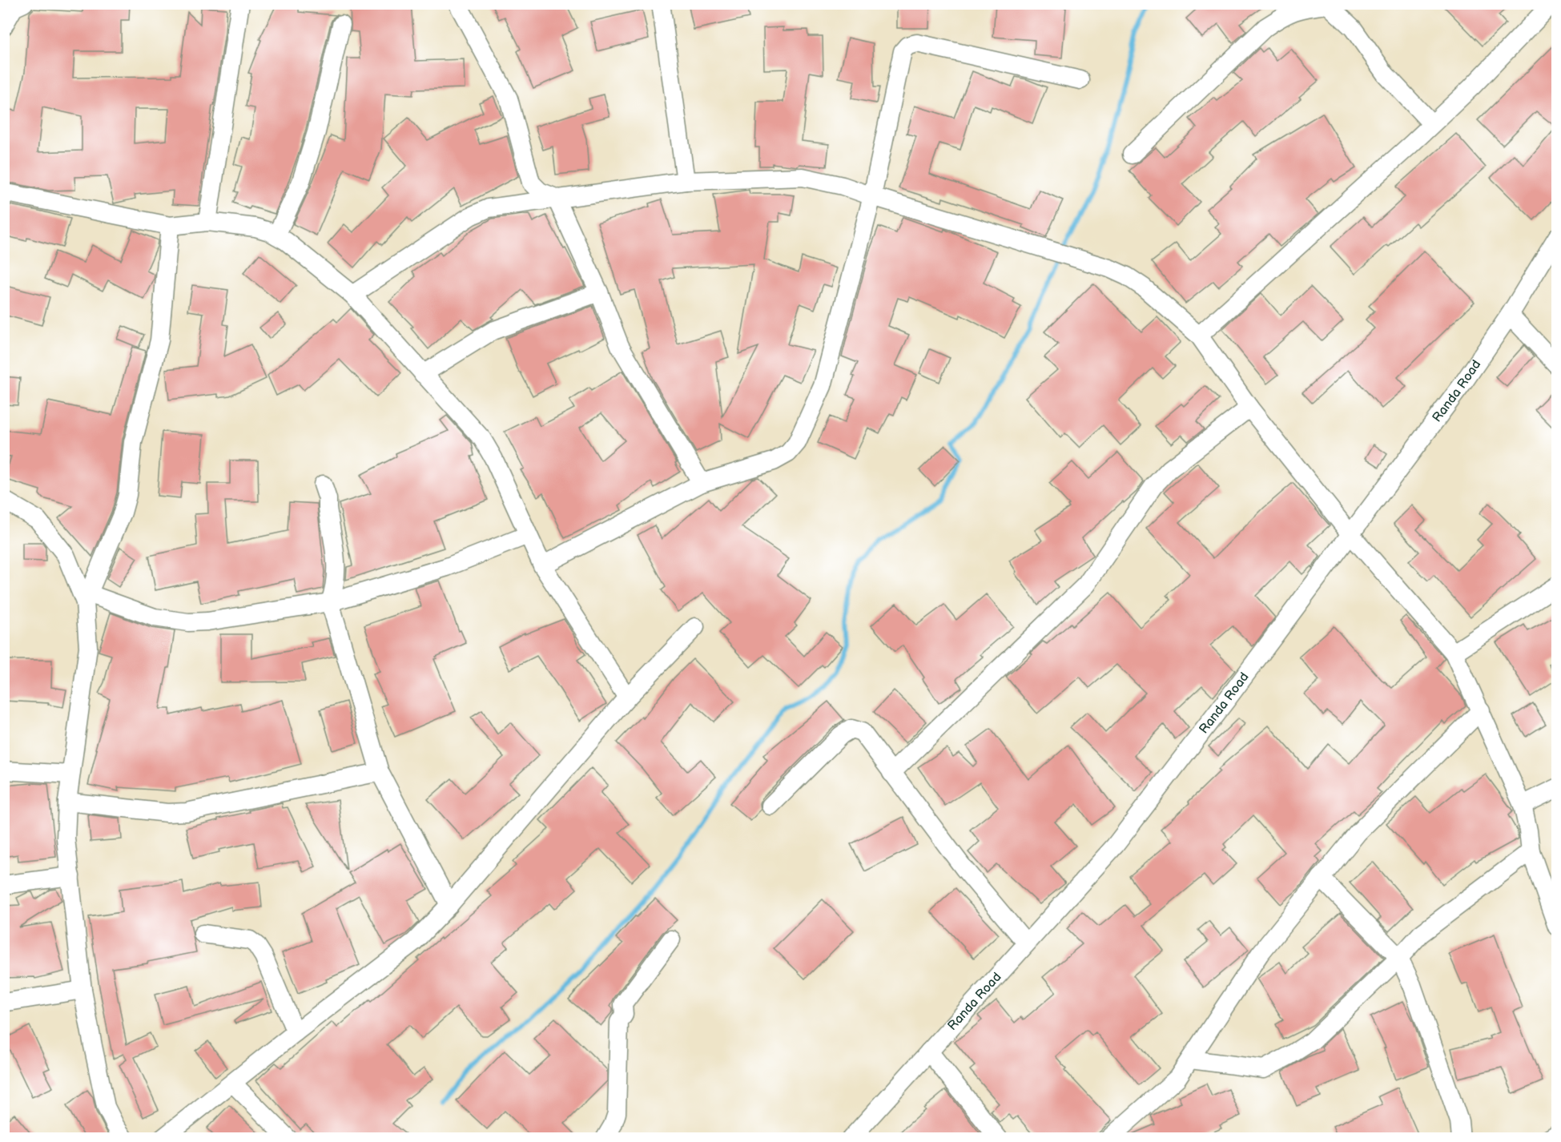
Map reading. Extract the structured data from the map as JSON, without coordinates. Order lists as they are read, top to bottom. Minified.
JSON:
{"streets":{"street":["Randa Road"]}}
